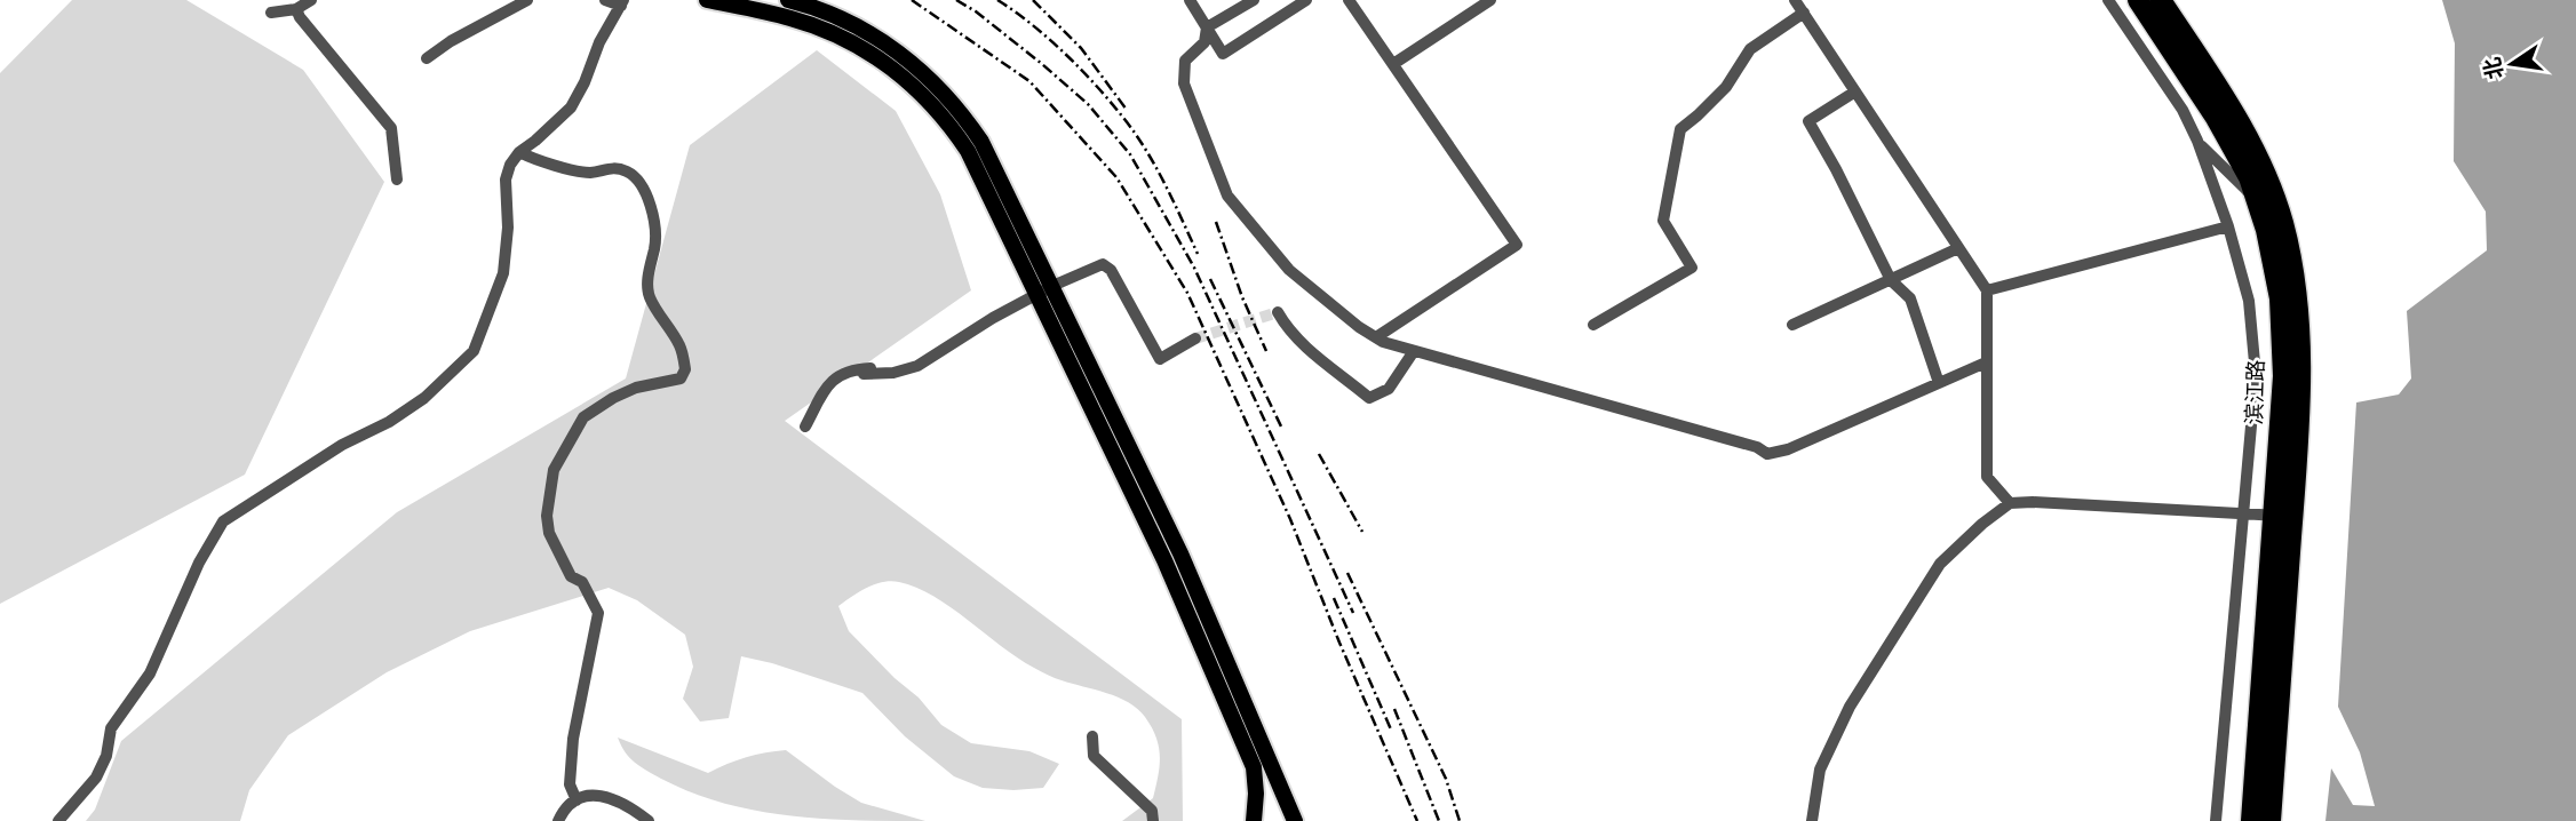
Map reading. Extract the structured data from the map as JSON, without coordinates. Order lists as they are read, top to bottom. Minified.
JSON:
{"streets":{"highway":["滨江路"]},"north":"left"}
